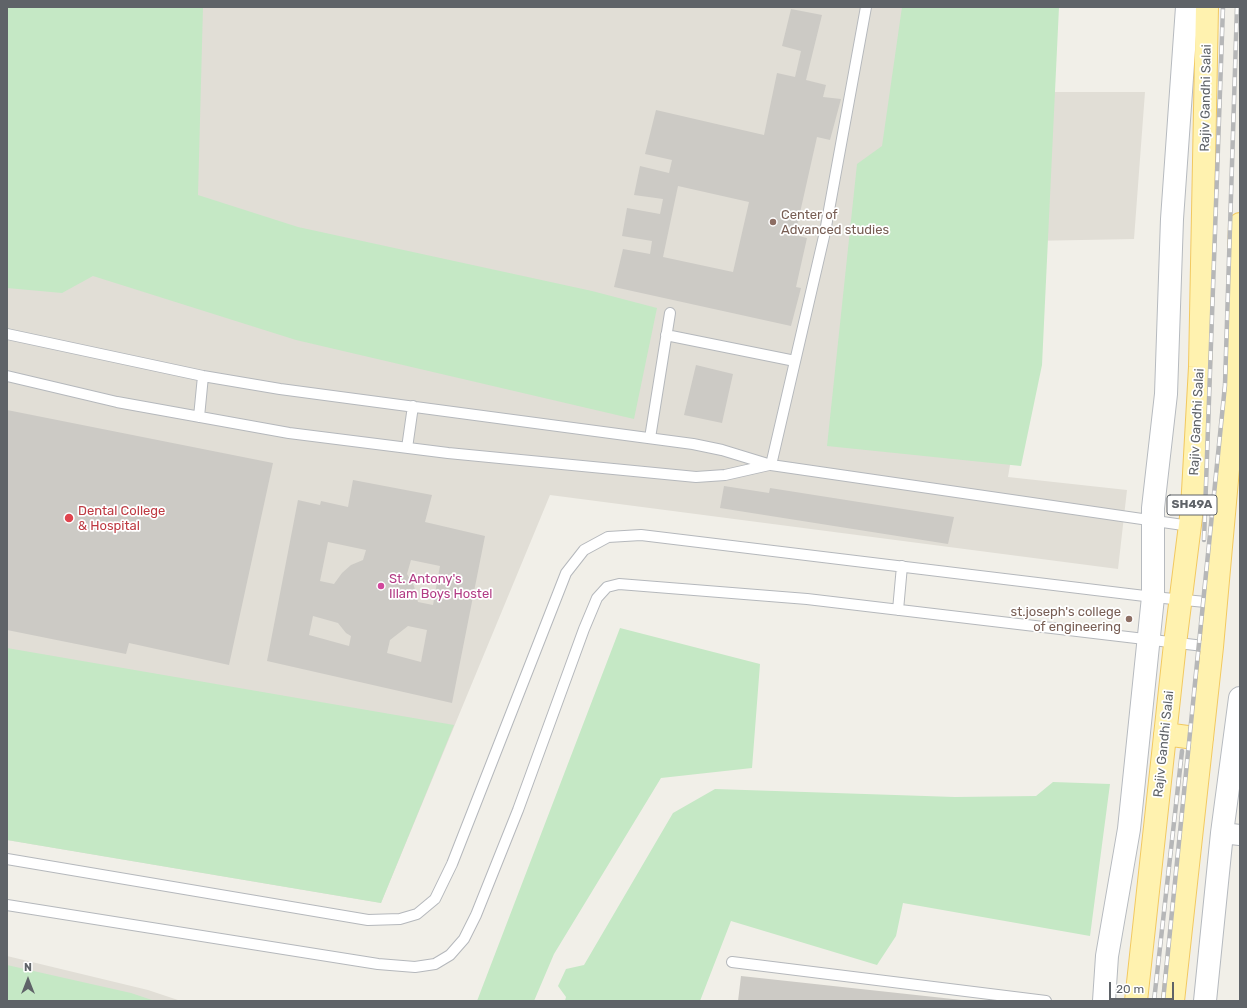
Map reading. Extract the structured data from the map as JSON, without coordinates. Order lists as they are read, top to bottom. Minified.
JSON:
{"streets":{"main road":["Rajiv Gandhi Salai","SH49A"]},"places":["Center of Advanced studies","Dental College & Hospital","St. Antony's Illam Boys Hostel","st.joseph's college of engineering"],"scale_bar":"20 m","north":"top"}
